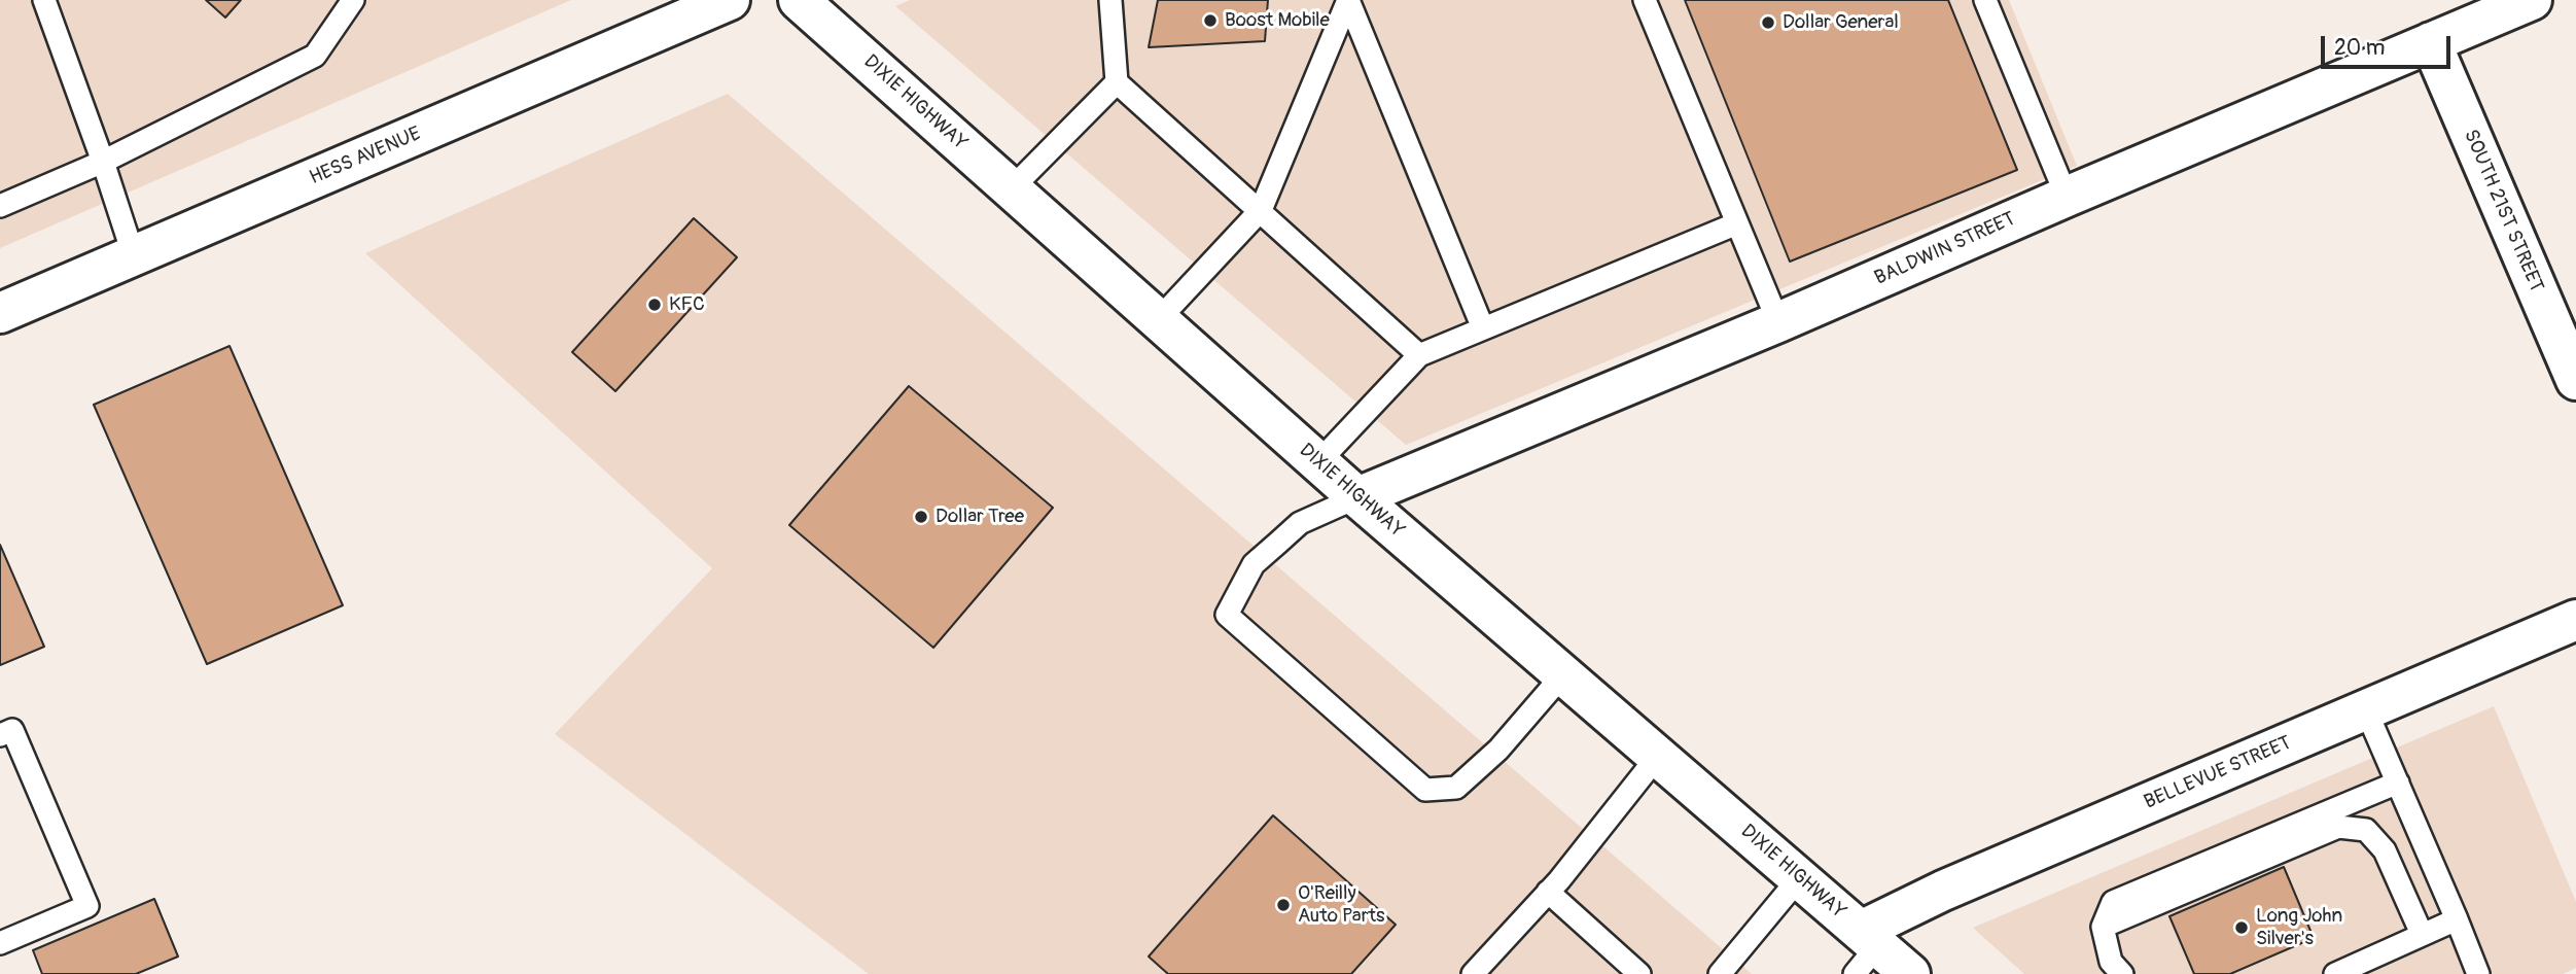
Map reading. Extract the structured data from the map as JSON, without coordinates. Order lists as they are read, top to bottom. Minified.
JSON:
{"streets":{"street":["DIXIE HIGHWAY","HESS AVENUE","SOUTH 21ST STREET","BALDWIN STREET","BELLEVUE STREET"]},"crossings":[["DIXIE HIGHWAY","BALDWIN STREET"],["DIXIE HIGHWAY","BELLEVUE STREET"],["SOUTH 21ST STREET","BALDWIN STREET"]],"places":["Boost Mobile","Dollar General","KFC","Dollar Tree","O'Reilly Auto Parts","Long John Silver's"],"scale_bar":"20 m"}
